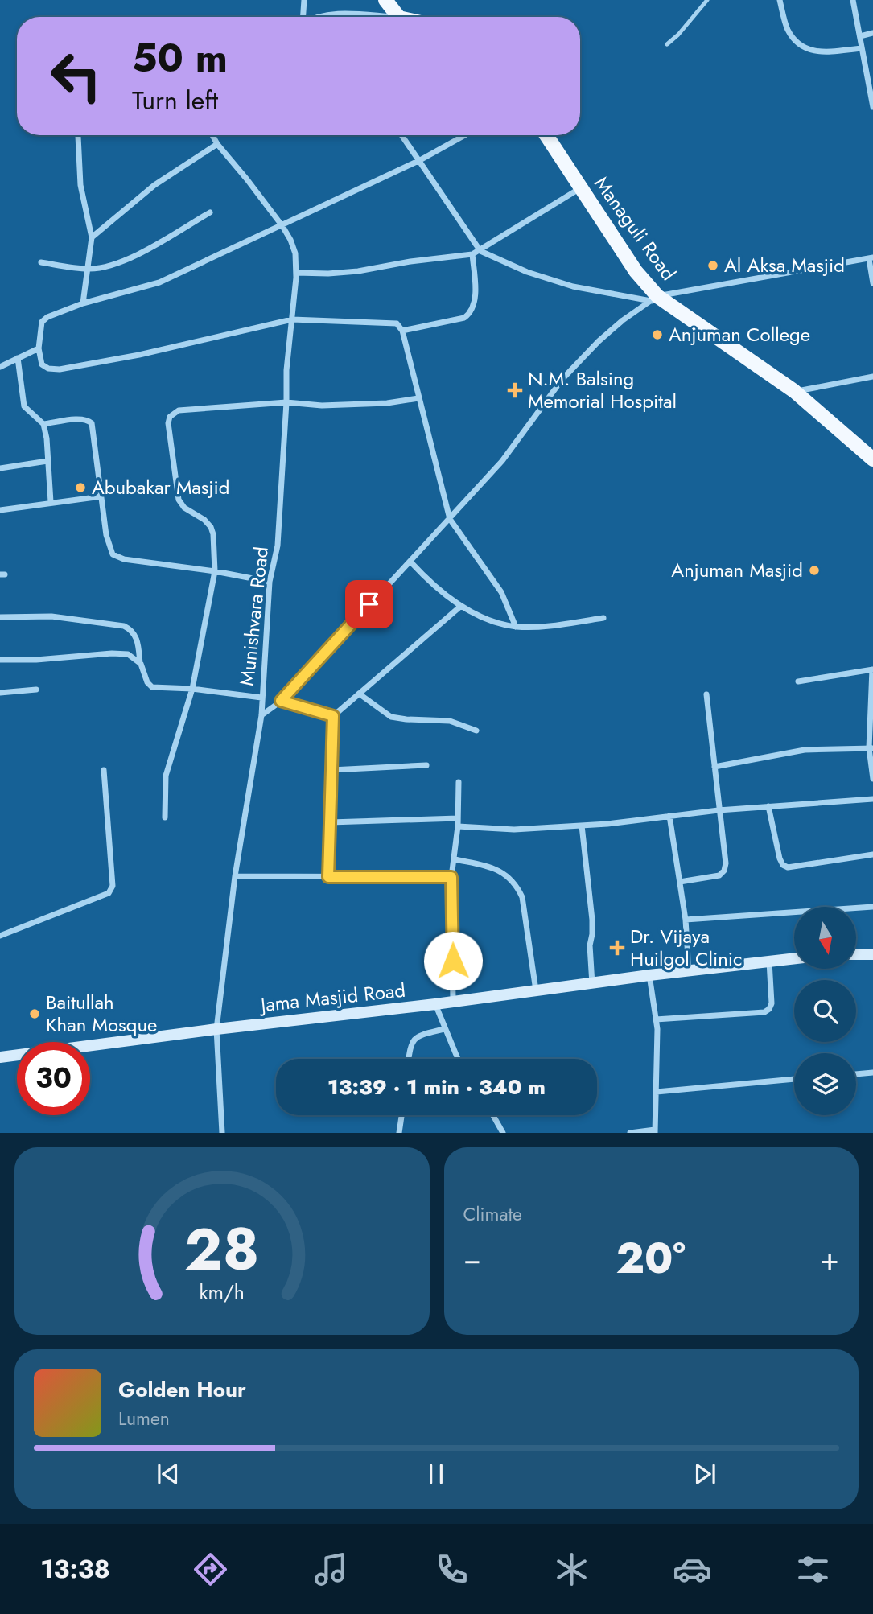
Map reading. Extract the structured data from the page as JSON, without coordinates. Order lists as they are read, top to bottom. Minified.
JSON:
{"streets":{"main road":["Managuli Road"],"street":["Munishvara Road","Jama Masjid Road"]},"crossings":[["Munishvara Road","Jama Masjid Road"]],"places":{"other":["Al Aksa Masjid","Anjuman College","Abubakar Masjid","Anjuman Masjid","Baitullah Khan Mosque"],"health":["N.M. Balsing Memorial Hospital","Dr. Vijaya Huilgol Clinic"]},"north":"bottom","page":{"turn":["50 m","Turn left"],"limit":"30","trip":"13:39 · 1 min · 340 m","tile":"Climate","heat":["−","20°","+"],"song":["Golden Hour","Lumen"],"tabs":"13:38","gauge":["28","km/h"]}}
